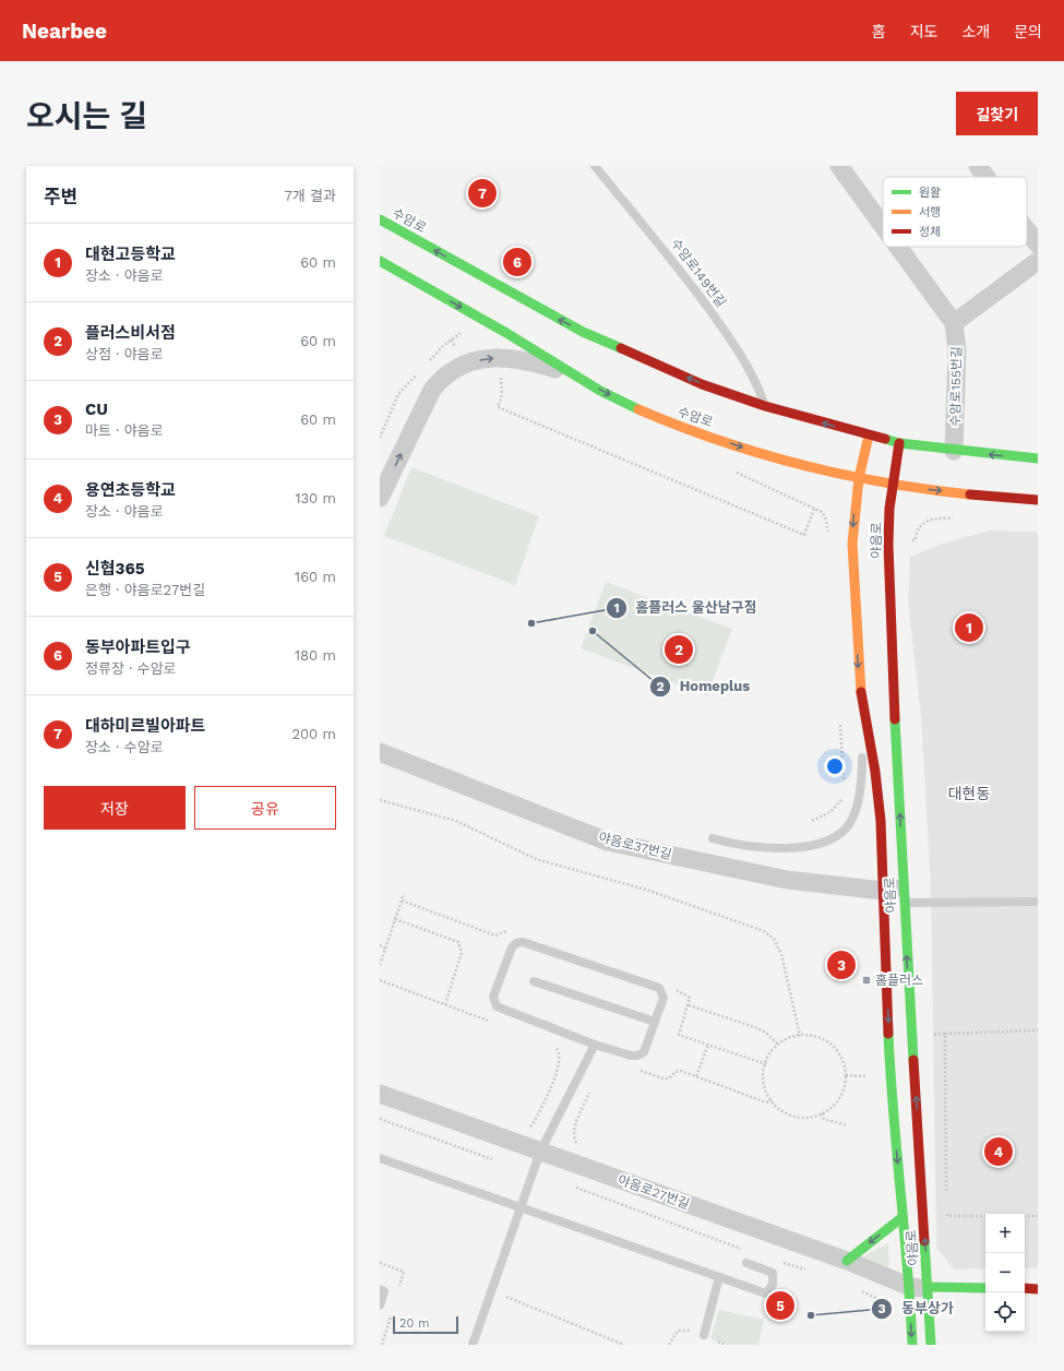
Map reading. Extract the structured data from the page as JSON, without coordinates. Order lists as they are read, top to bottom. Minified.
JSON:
{"streets":{"street":["수암로","수암로155번길","야음로","야음로37번길","야음로27번길"],"lane":["수암로149번길"]},"crossings":[["수암로","수암로149번길"],["수암로","수암로155번길"],["수암로","야음로"],["야음로","야음로37번길"],["야음로","야음로27번길"]],"districts":["대현동"],"places":{"other":["홈플러스 울산남구점","Homeplus","동부상가"],"transit":["홈플러스"]},"legend":["원활","서행","정체"],"scale_bar":"20 m","page":{"header":"Nearbee","nav":["홈","지도","소개","문의"],"title":"오시는 길","buttons":["길찾기",["저장","공유"]],"heading":["주변","7개 결과"],"pins":["7","6","1","2","3","4","5"],"list":[{"mark":"1","name":"대현고등학교","note":"장소 · 야음로","value":"60 m"},{"mark":"2","name":"플러스비서점","note":"상점 · 야음로","value":"60 m"},{"mark":"3","name":"CU","note":"마트 · 야음로","value":"60 m"},{"mark":"4","name":"용연초등학교","note":"장소 · 야음로","value":"130 m"},{"mark":"5","name":"신협365","note":"은행 · 야음로27번길","value":"160 m"},{"mark":"6","name":"동부아파트입구","note":"정류장 · 수암로","value":"180 m"},{"mark":"7","name":"대하미르빌아파트","note":"장소 · 수암로","value":"200 m"}],"map_buttons":["+","−"],"scale":"20 m"}}
